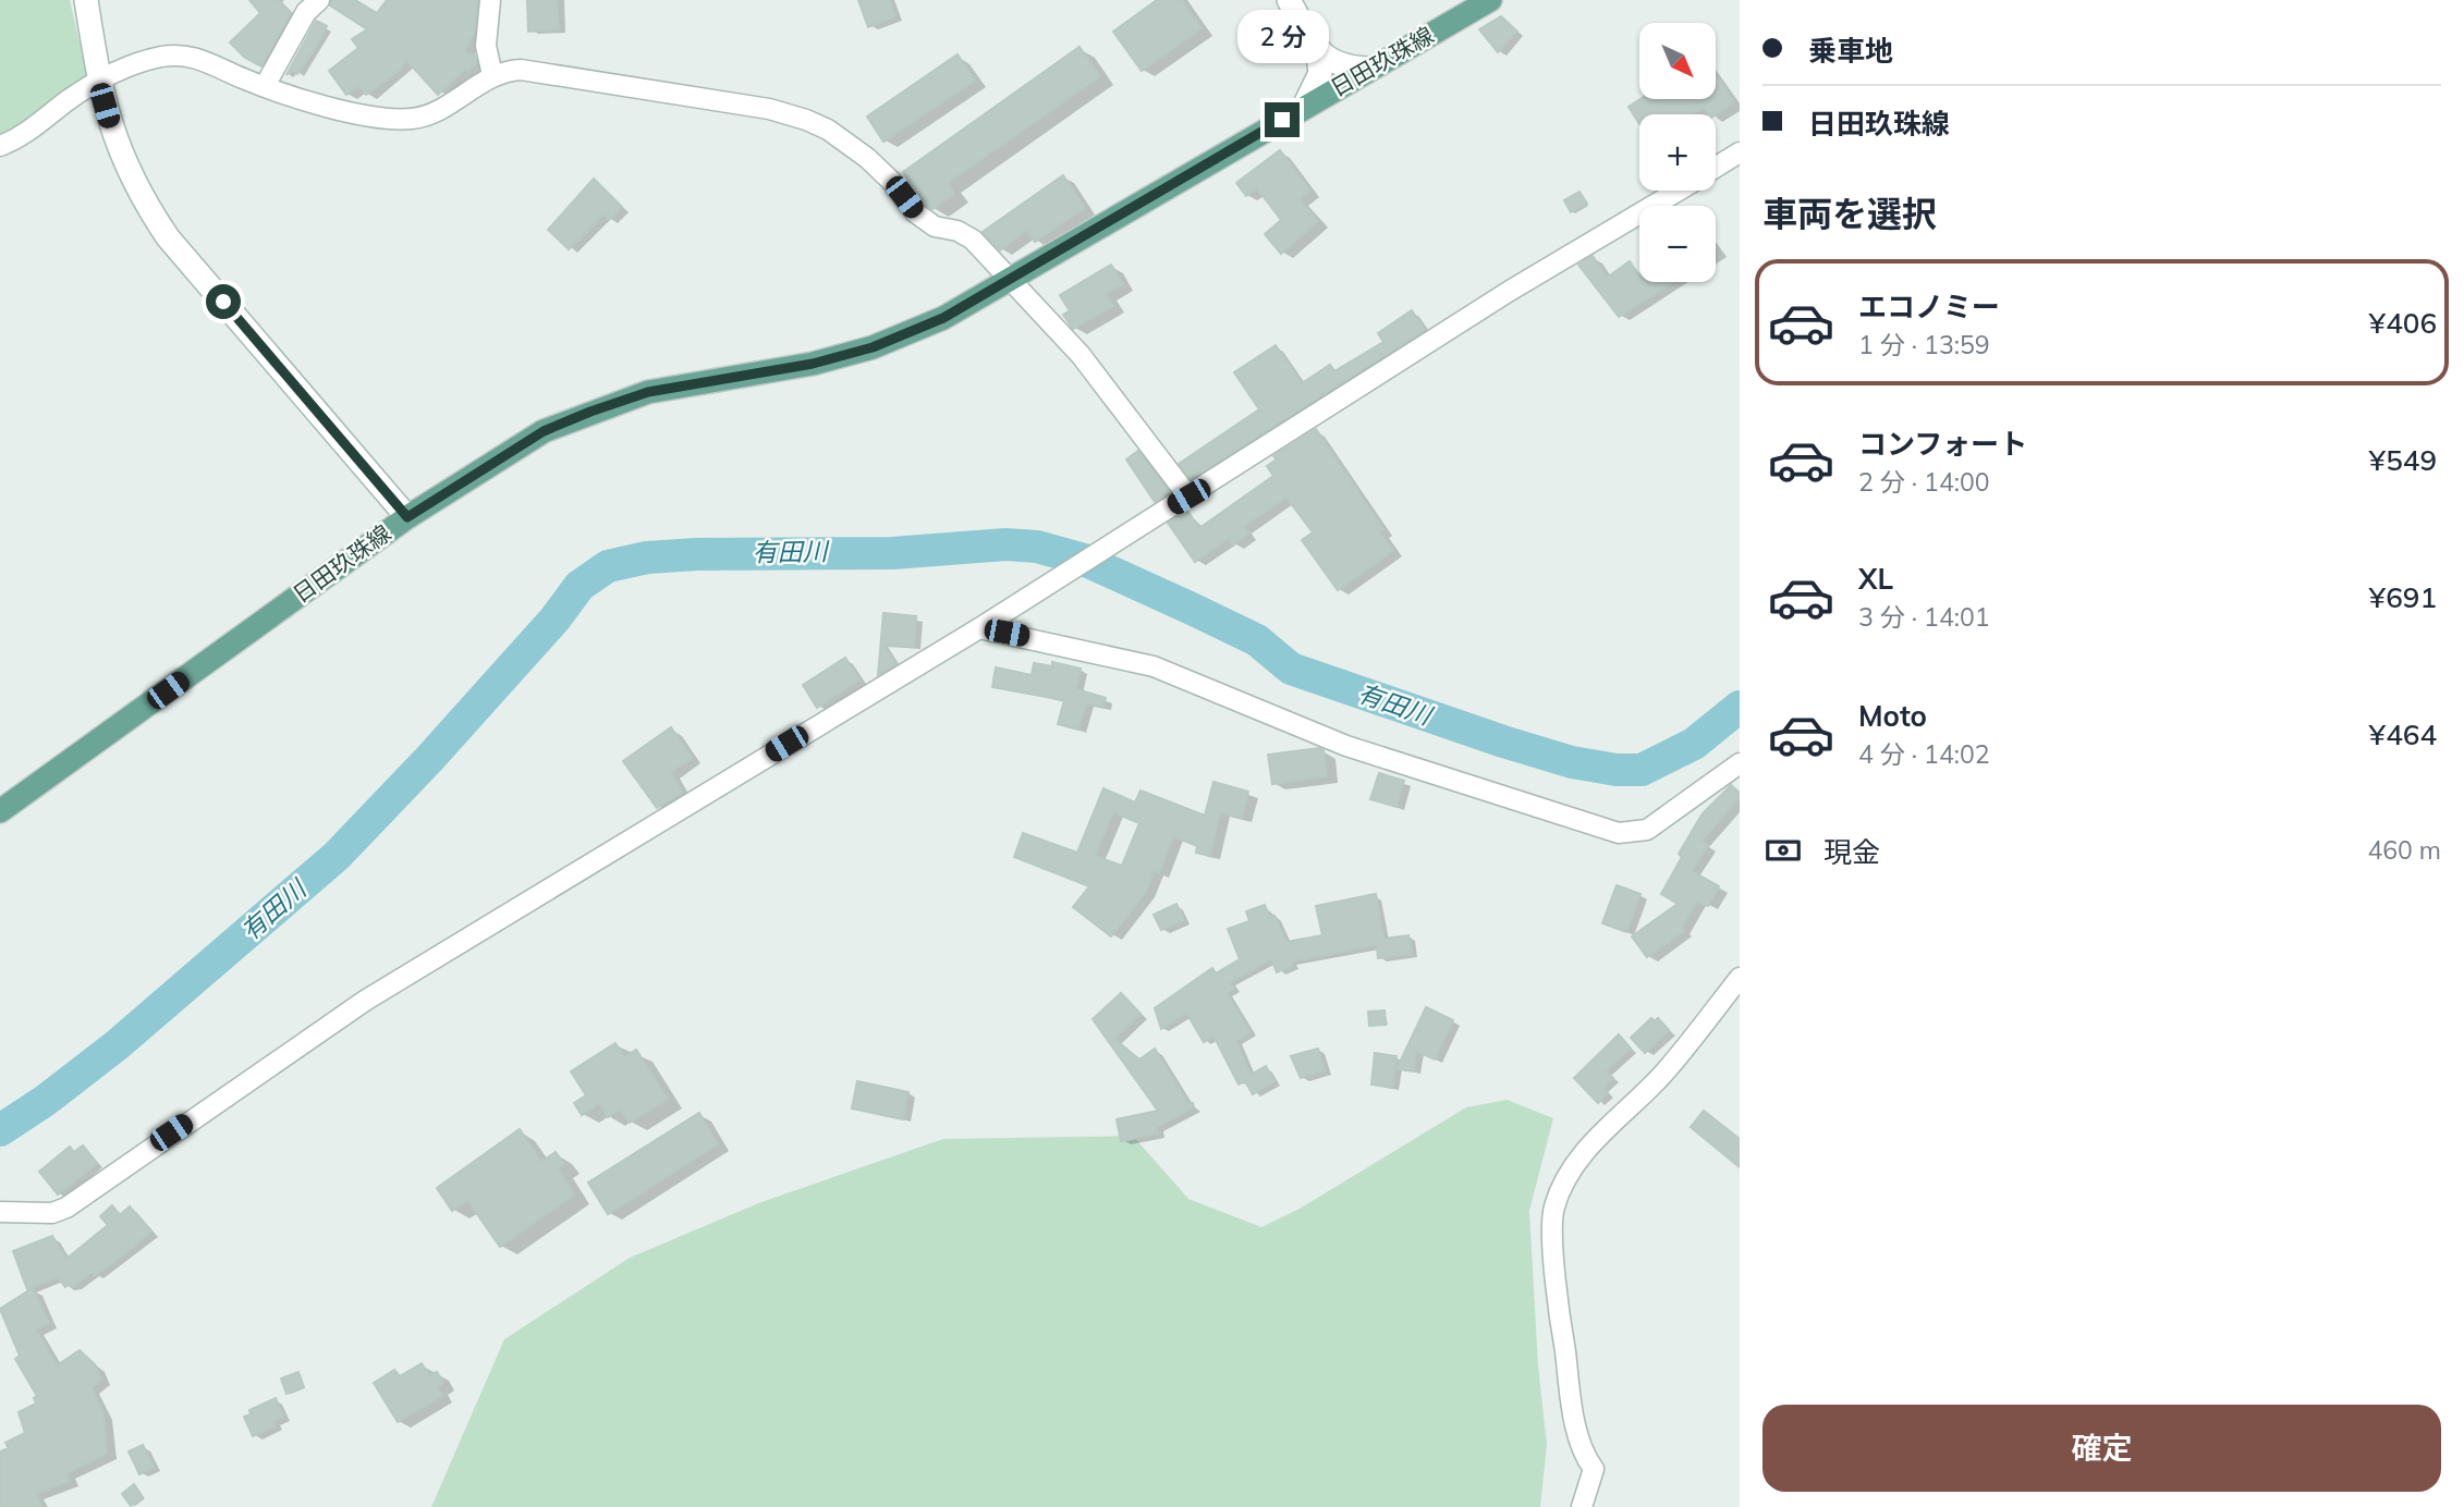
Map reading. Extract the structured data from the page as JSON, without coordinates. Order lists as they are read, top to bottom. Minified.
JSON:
{"streets":{"main road":["日田玖珠線"]},"water":["有田川"],"north":"bottom right","page":{"banner":["乗車地","日田玖珠線"],"bubble":"2 分","map_buttons":["+","−"],"heading":"車両を選択","list":[{"name":"エコノミー","note":"1 分 · 13:59","value":"¥406"},{"name":"コンフォート","note":"2 分 · 14:00","value":"¥549"},{"name":"XL","note":"3 分 · 14:01","value":"¥691"},{"name":"Moto","note":"4 分 · 14:02","value":"¥464"}],"pay":["現金","460 m"],"buttons":"確定"}}
